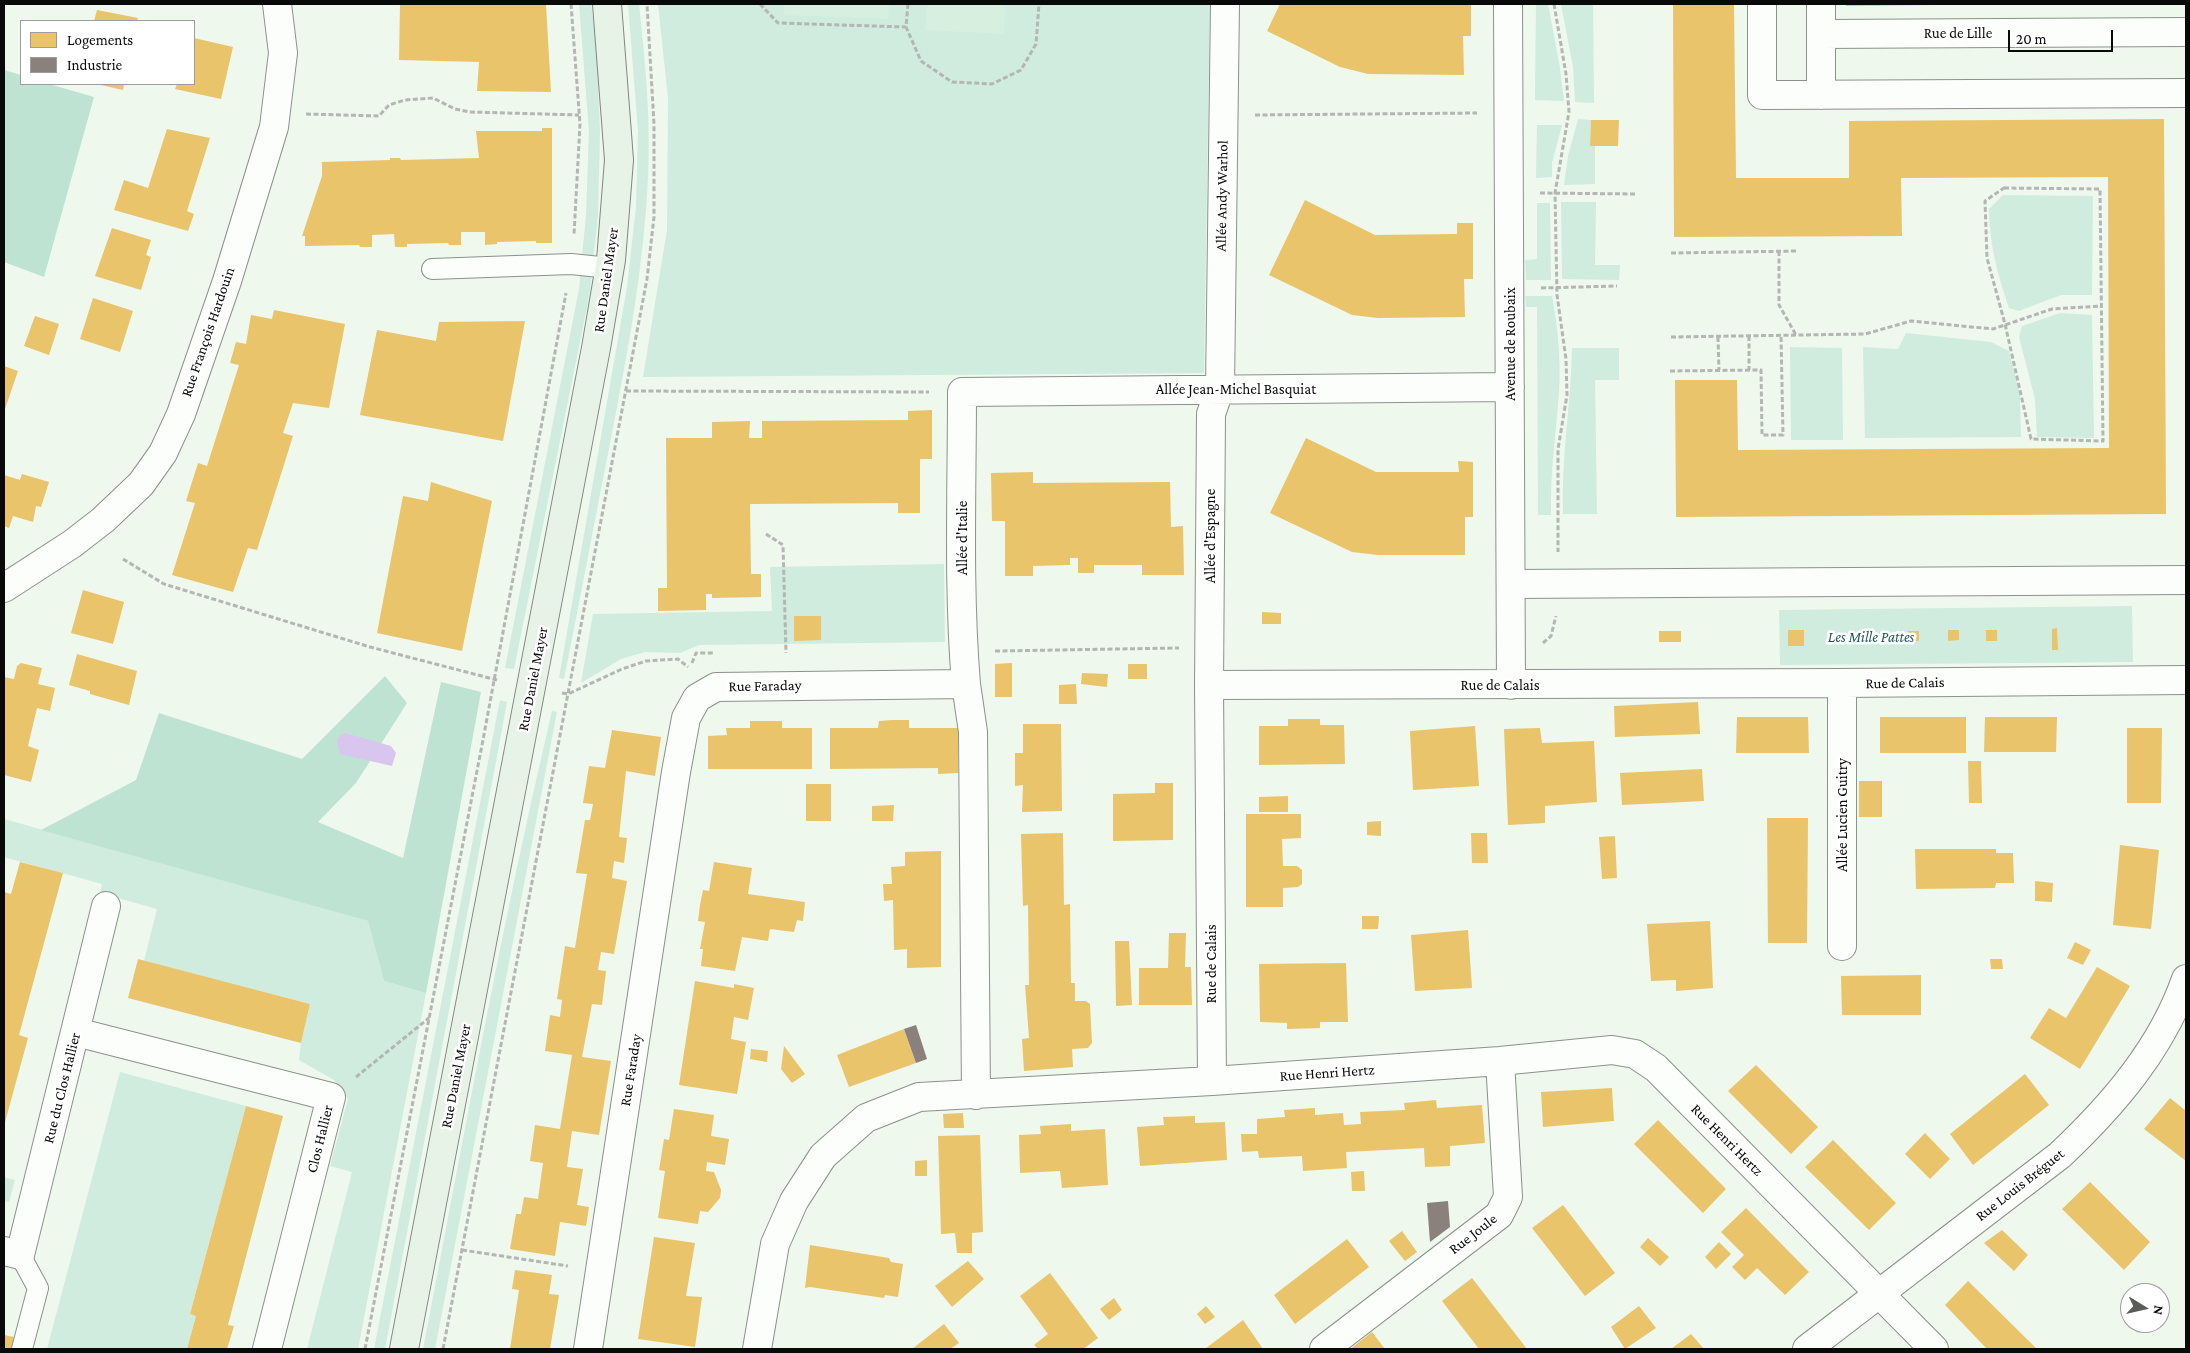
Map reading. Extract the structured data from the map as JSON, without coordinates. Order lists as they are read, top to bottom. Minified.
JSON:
{"streets":{"main road":["Rue Daniel Mayer"],"street":["Rue de Lille","Allée Andy Warhol","Rue François Hardouin","Avenue de Roubaix","Allée Jean-Michel Basquiat","Allée d'Espagne","Allée d'Italie","Rue de Calais","Rue Faraday","Allée Lucien Guitry","Rue Henri Hertz","Rue du Clos Hallier","Clos Hallier","Rue Louis Bréguet","Rue Joule"]},"crossings":[["Allée Andy Warhol","Allée Jean-Michel Basquiat"],["Allée Andy Warhol","Allée d'Espagne"],["Avenue de Roubaix","Allée Jean-Michel Basquiat"],["Avenue de Roubaix","Rue de Calais"],["Allée Jean-Michel Basquiat","Allée d'Espagne"],["Allée Jean-Michel Basquiat","Allée d'Italie"],["Allée d'Espagne","Rue de Calais"],["Allée d'Italie","Rue Faraday"],["Rue de Calais","Allée Lucien Guitry"],["Rue de Calais","Rue Henri Hertz"],["Rue Henri Hertz","Rue Louis Bréguet"],["Rue Henri Hertz","Rue Joule"],["Rue du Clos Hallier","Clos Hallier"]],"parks":["Les Mille Pattes"],"legend":["Logements","Industrie"],"scale_bar":"20 m","north":"right"}
